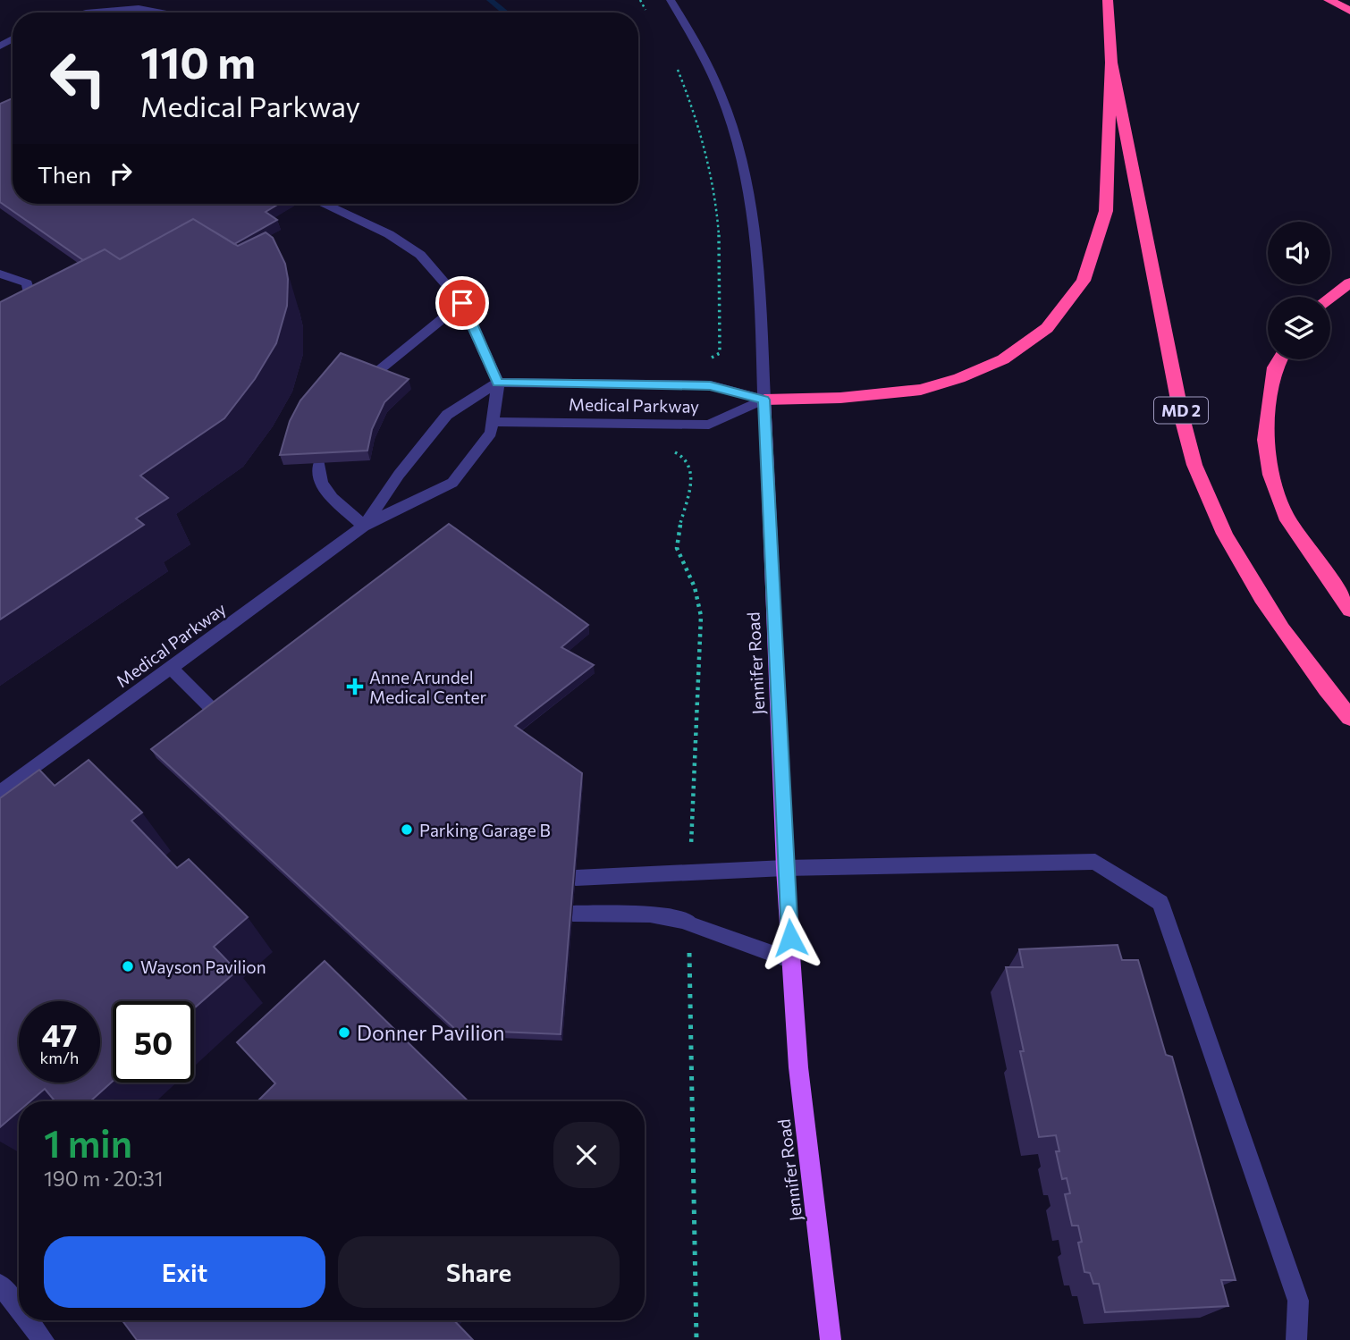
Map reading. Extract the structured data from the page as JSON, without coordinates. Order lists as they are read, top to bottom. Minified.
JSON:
{"streets":{"highway":["MD 2"],"main road":["Jennifer Road"],"street":["Medical Parkway"]},"crossings":[["Medical Parkway","Jennifer Road"]],"places":{"health":["Anne Arundel Medical Center"],"other":["Parking Garage B","Wayson Pavilion","Donner Pavilion"]},"page":{"turn":["110 m","Medical Parkway"],"then":"Then","speed":"47 km/h","limit":"50","heading":["1 min","190 m · 20:31"],"buttons":["Exit","Share"]}}
